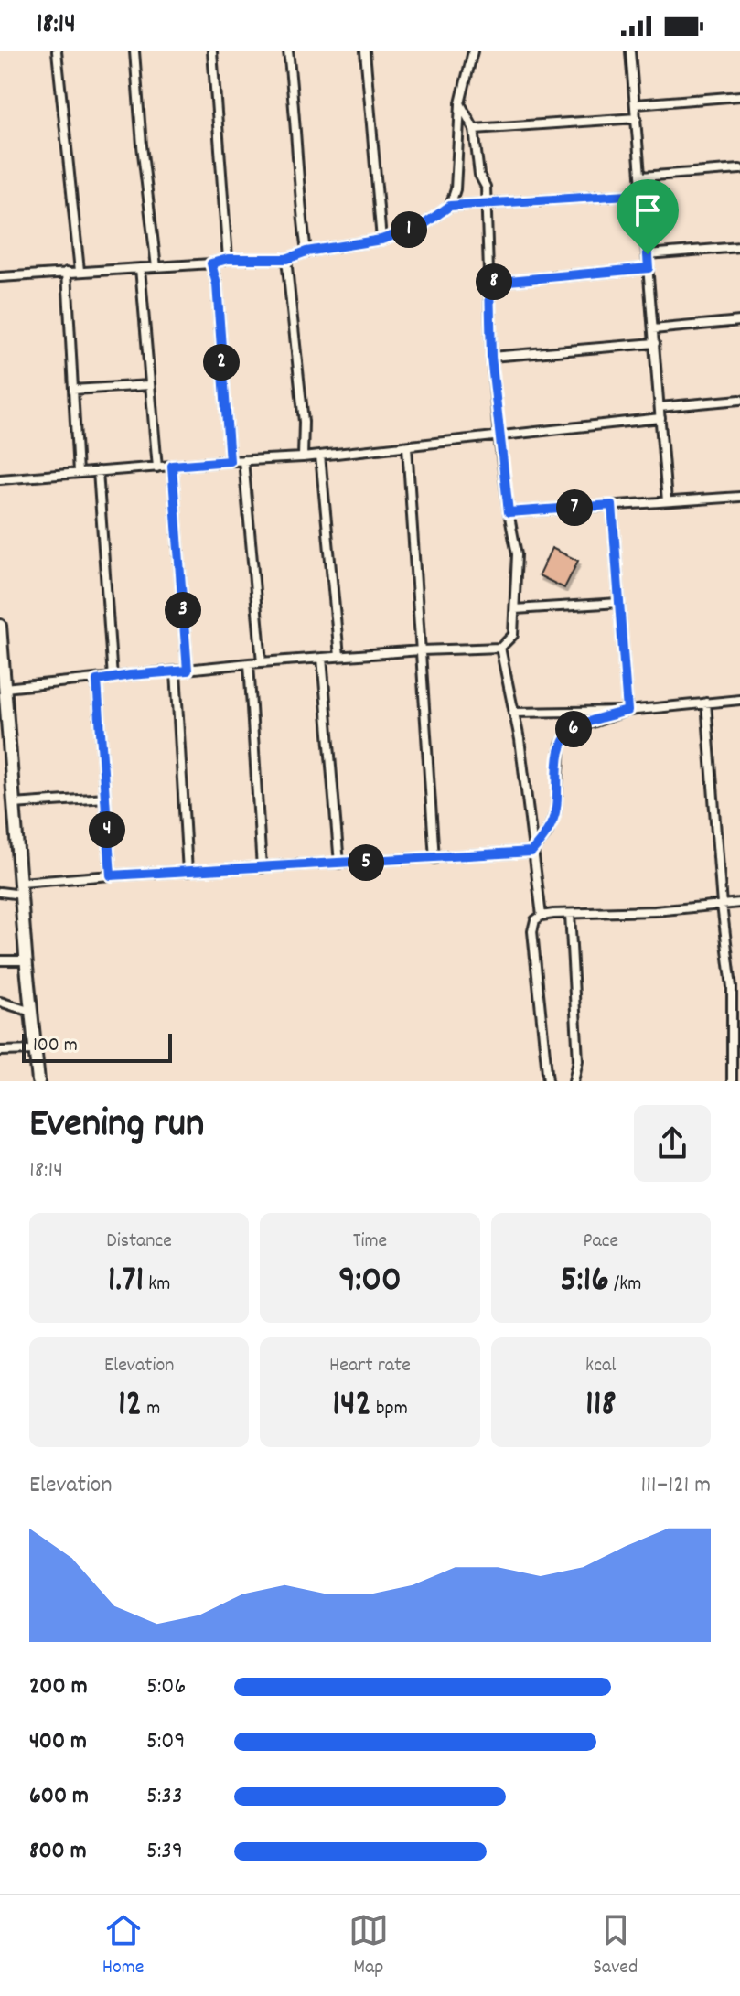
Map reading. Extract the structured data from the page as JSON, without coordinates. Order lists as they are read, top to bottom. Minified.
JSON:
{"scale_bar":"100 m","page":{"status":"18:14","pins":["1","8","2","7","3","6","4","5"],"scale":"100 m","heading":["Evening run","18:14"],"stats":[["Distance","1.71 km"],["Time","9:00"],["Pace","5:16 /km"],["Elevation","12 m"],["Heart rate","142 bpm"],["kcal","118"]],"chart":["Elevation","111–121 m"],"list":[{"name":"200 m","note":"5:06"},{"name":"400 m","note":"5:09"},{"name":"600 m","note":"5:33"},{"name":"800 m","note":"5:39"}],"tabs":["Home","Map","Saved"]}}
